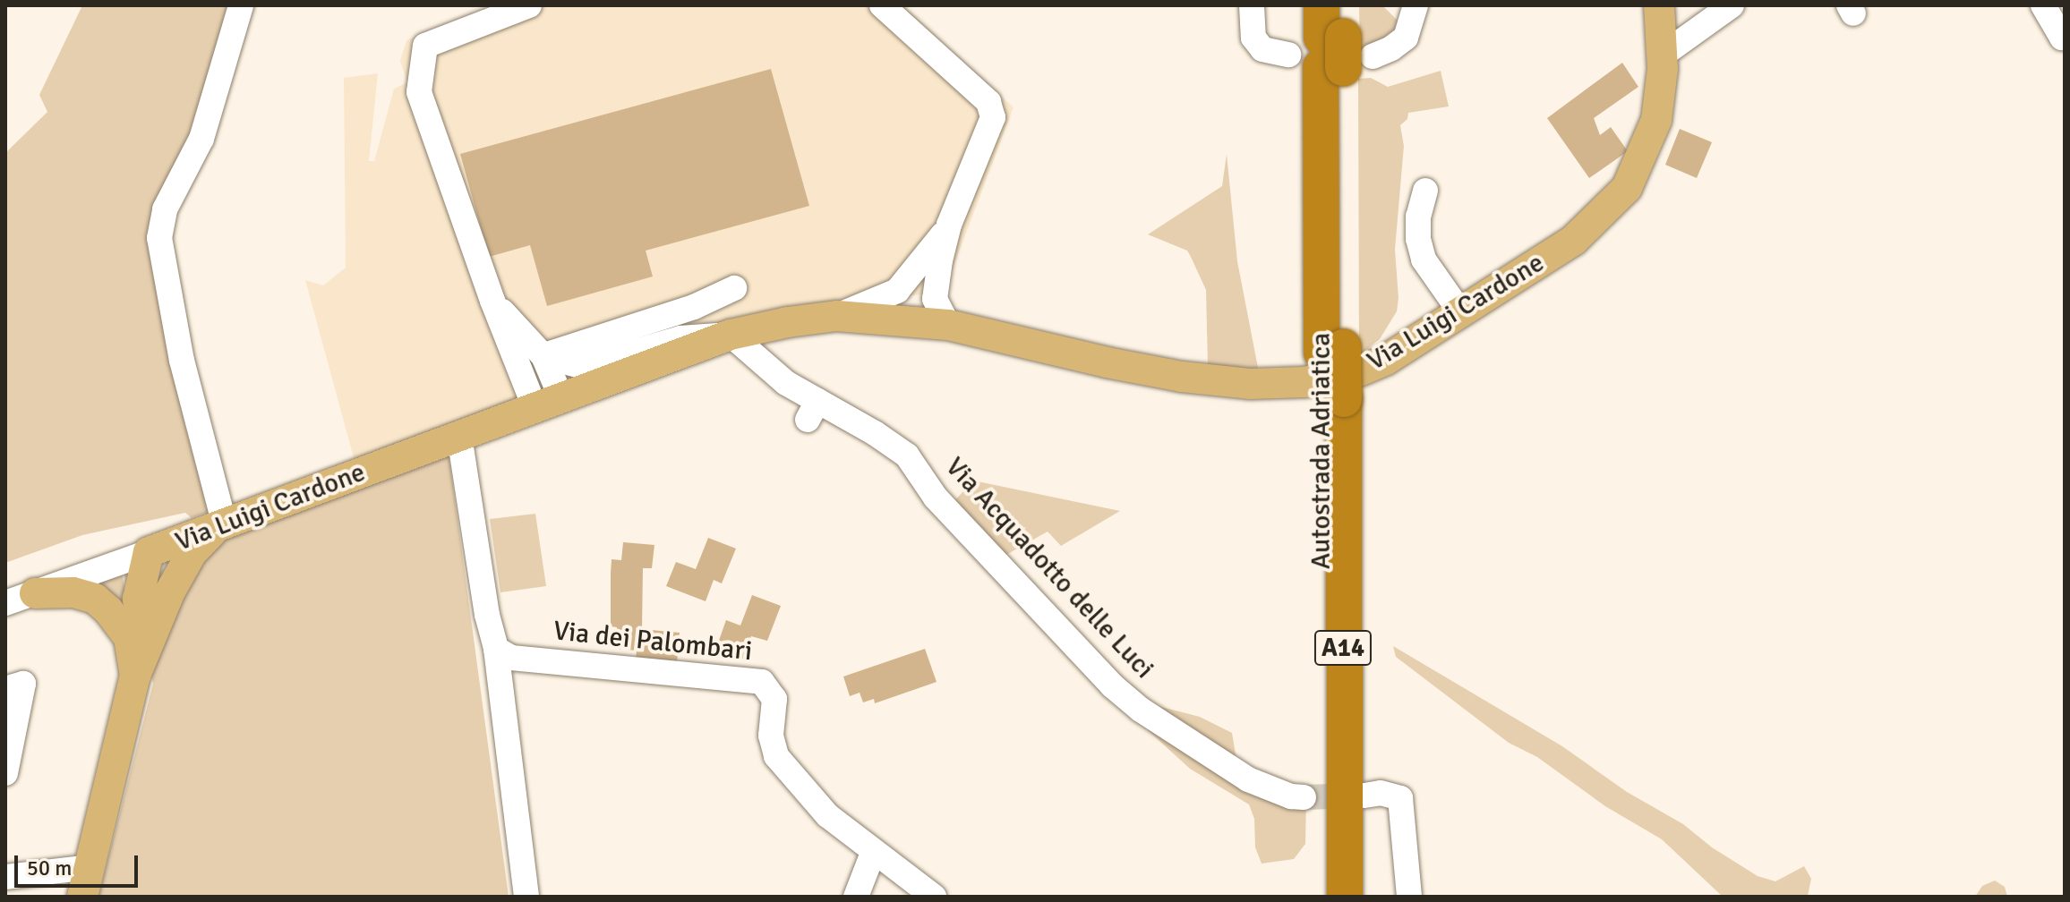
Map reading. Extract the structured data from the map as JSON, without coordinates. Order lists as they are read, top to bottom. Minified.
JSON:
{"streets":{"highway":["Autostrada Adriatica","A14"],"main road":["Via Luigi Cardone"],"street":["Via Acquadotto delle Luci","Via dei Palombari"]},"crossings":[["Via Luigi Cardone","Via Acquadotto delle Luci"]],"scale_bar":"50 m"}
